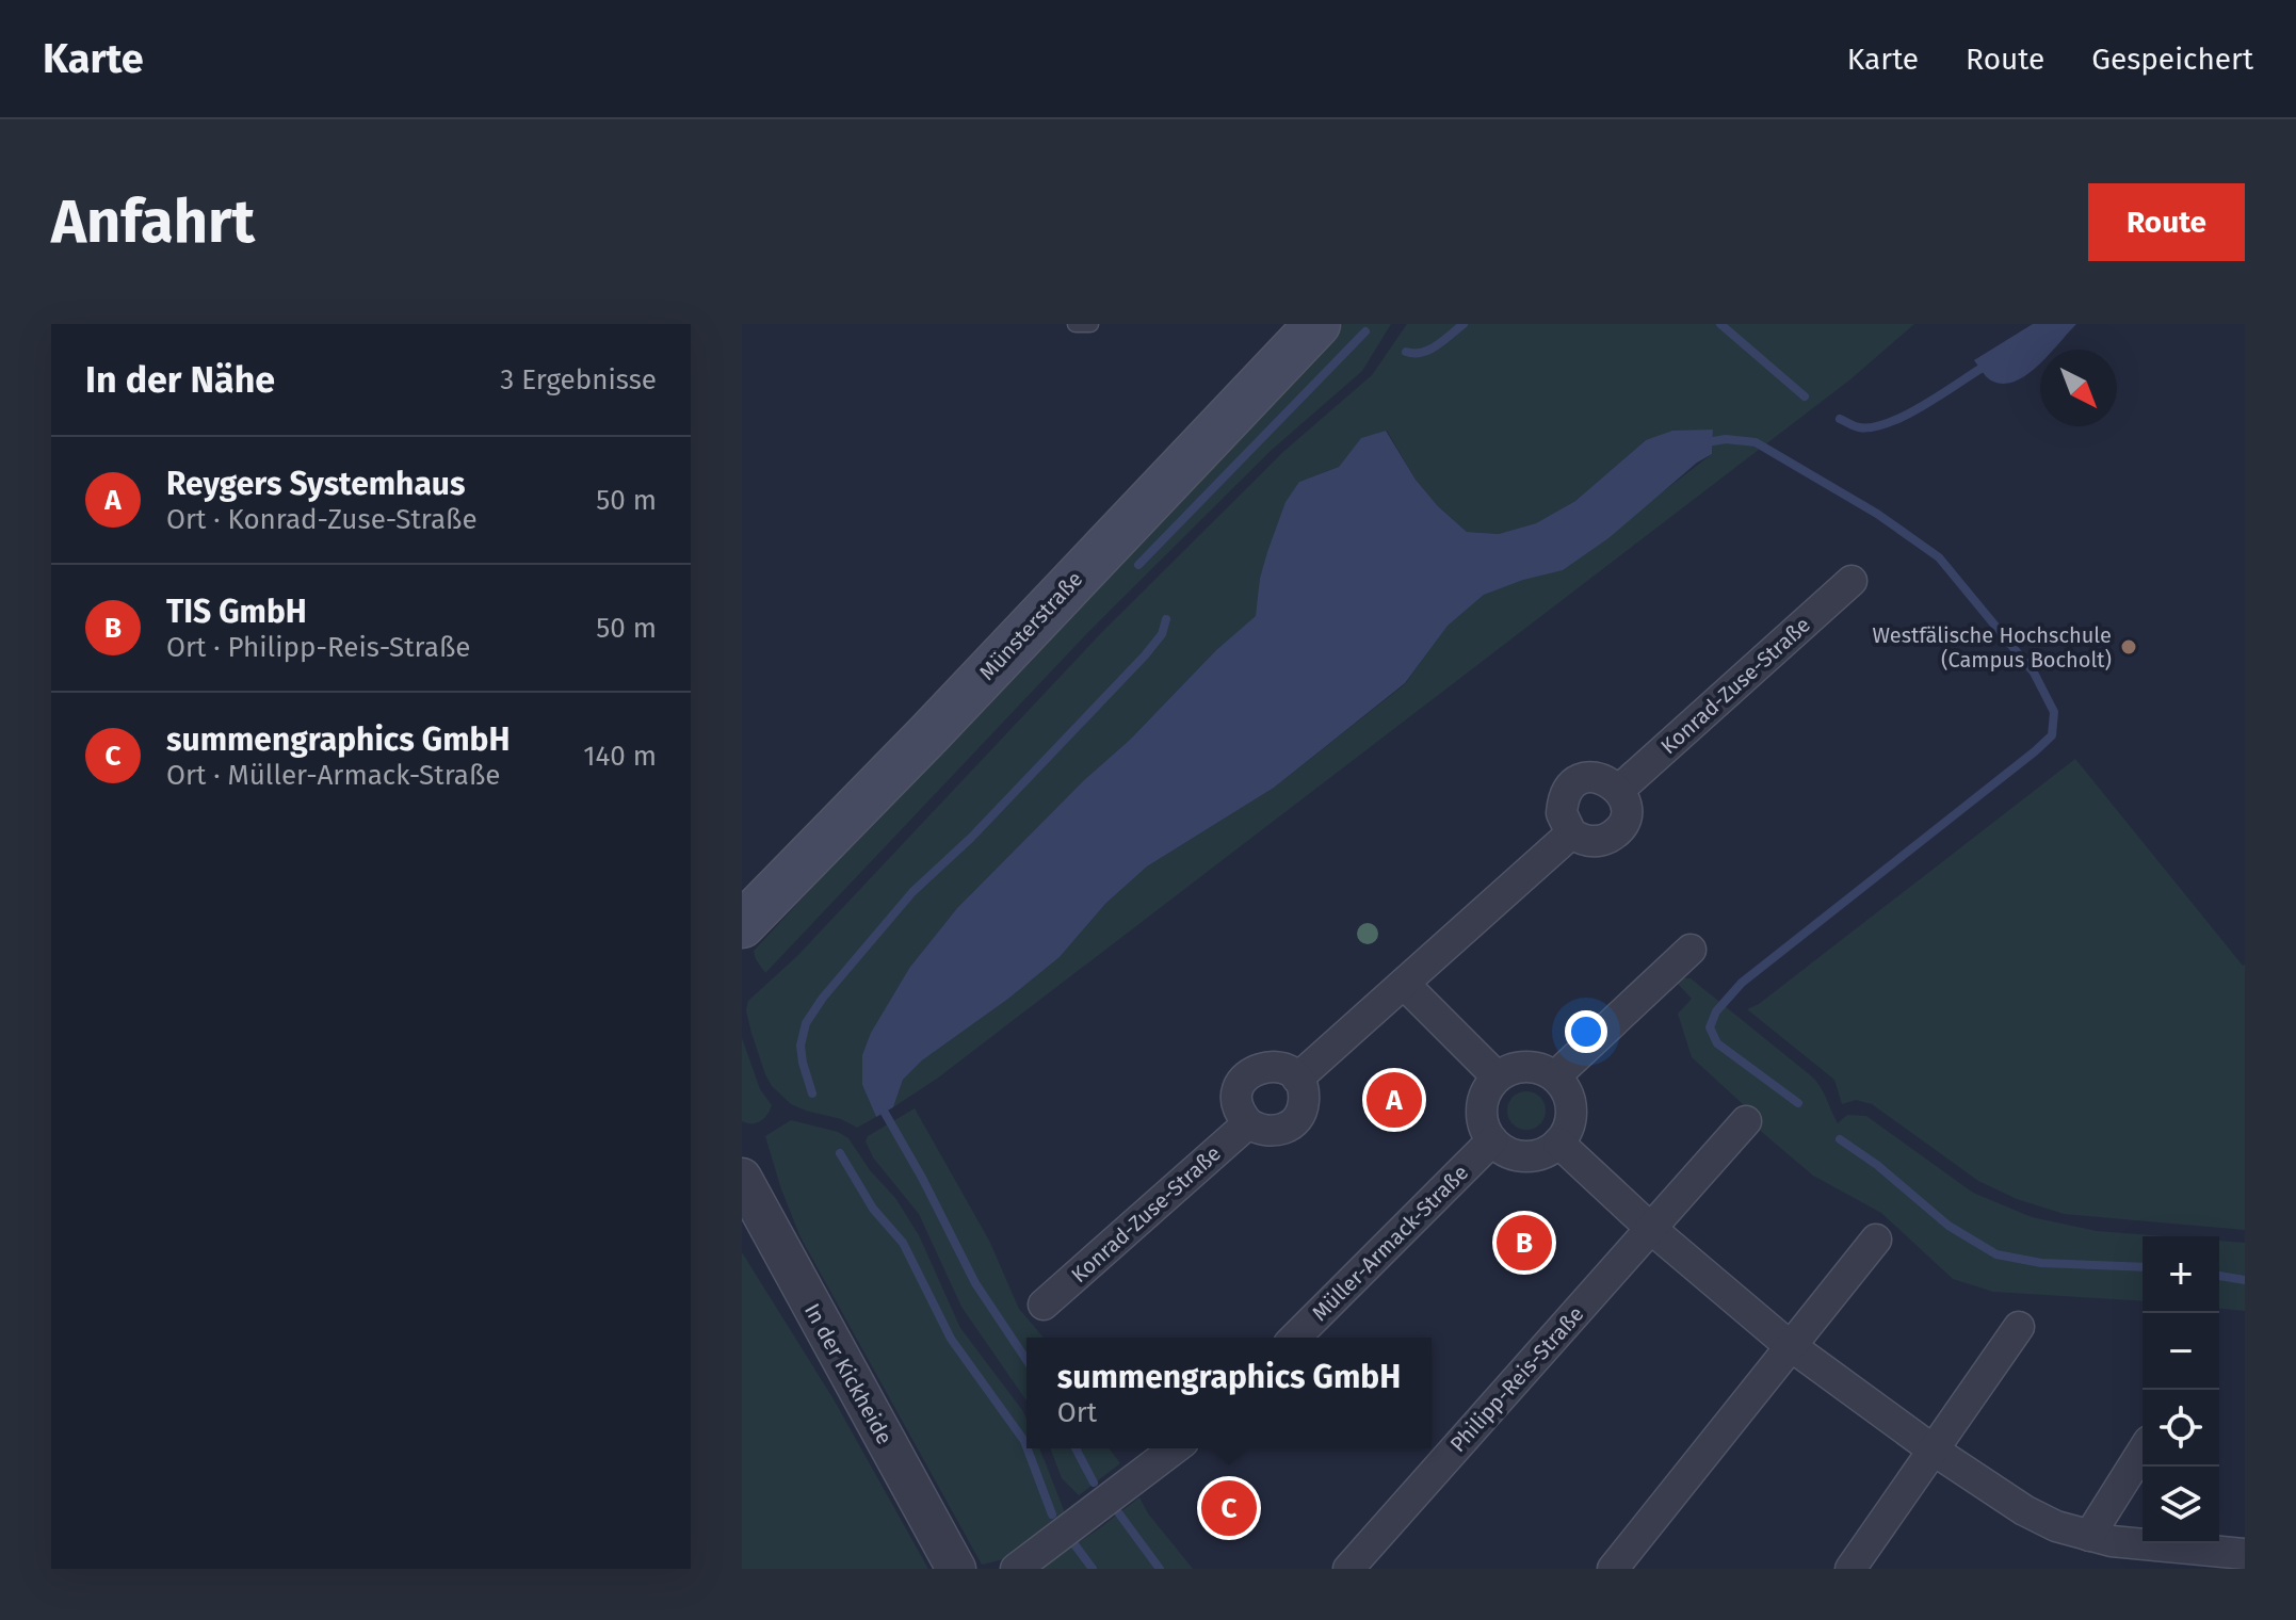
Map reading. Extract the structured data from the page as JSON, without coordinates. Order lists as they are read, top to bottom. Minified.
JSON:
{"streets":{"main road":["Münsterstraße"],"street":["Konrad-Zuse-Straße","Müller-Armack-Straße","In der Kickheide","Philipp-Reis-Straße"]},"places":["Westfälische Hochschule (Campus Bocholt)"],"north":"bottom right","page":{"header":"Karte","nav":["Karte","Route","Gespeichert"],"buttons":"Route","title":"Anfahrt","heading":["In der Nähe","3 Ergebnisse"],"list":[{"mark":"A","name":"Reygers Systemhaus","note":"Ort · Konrad-Zuse-Straße","value":"50 m"},{"mark":"B","name":"TIS GmbH","note":"Ort · Philipp-Reis-Straße","value":"50 m"},{"mark":"C","name":"summengraphics GmbH","note":"Ort · Müller-Armack-Straße","value":"140 m"}],"pins":["A","B","C"],"map_buttons":["+","−"],"popup":["summengraphics GmbH","Ort"]}}
